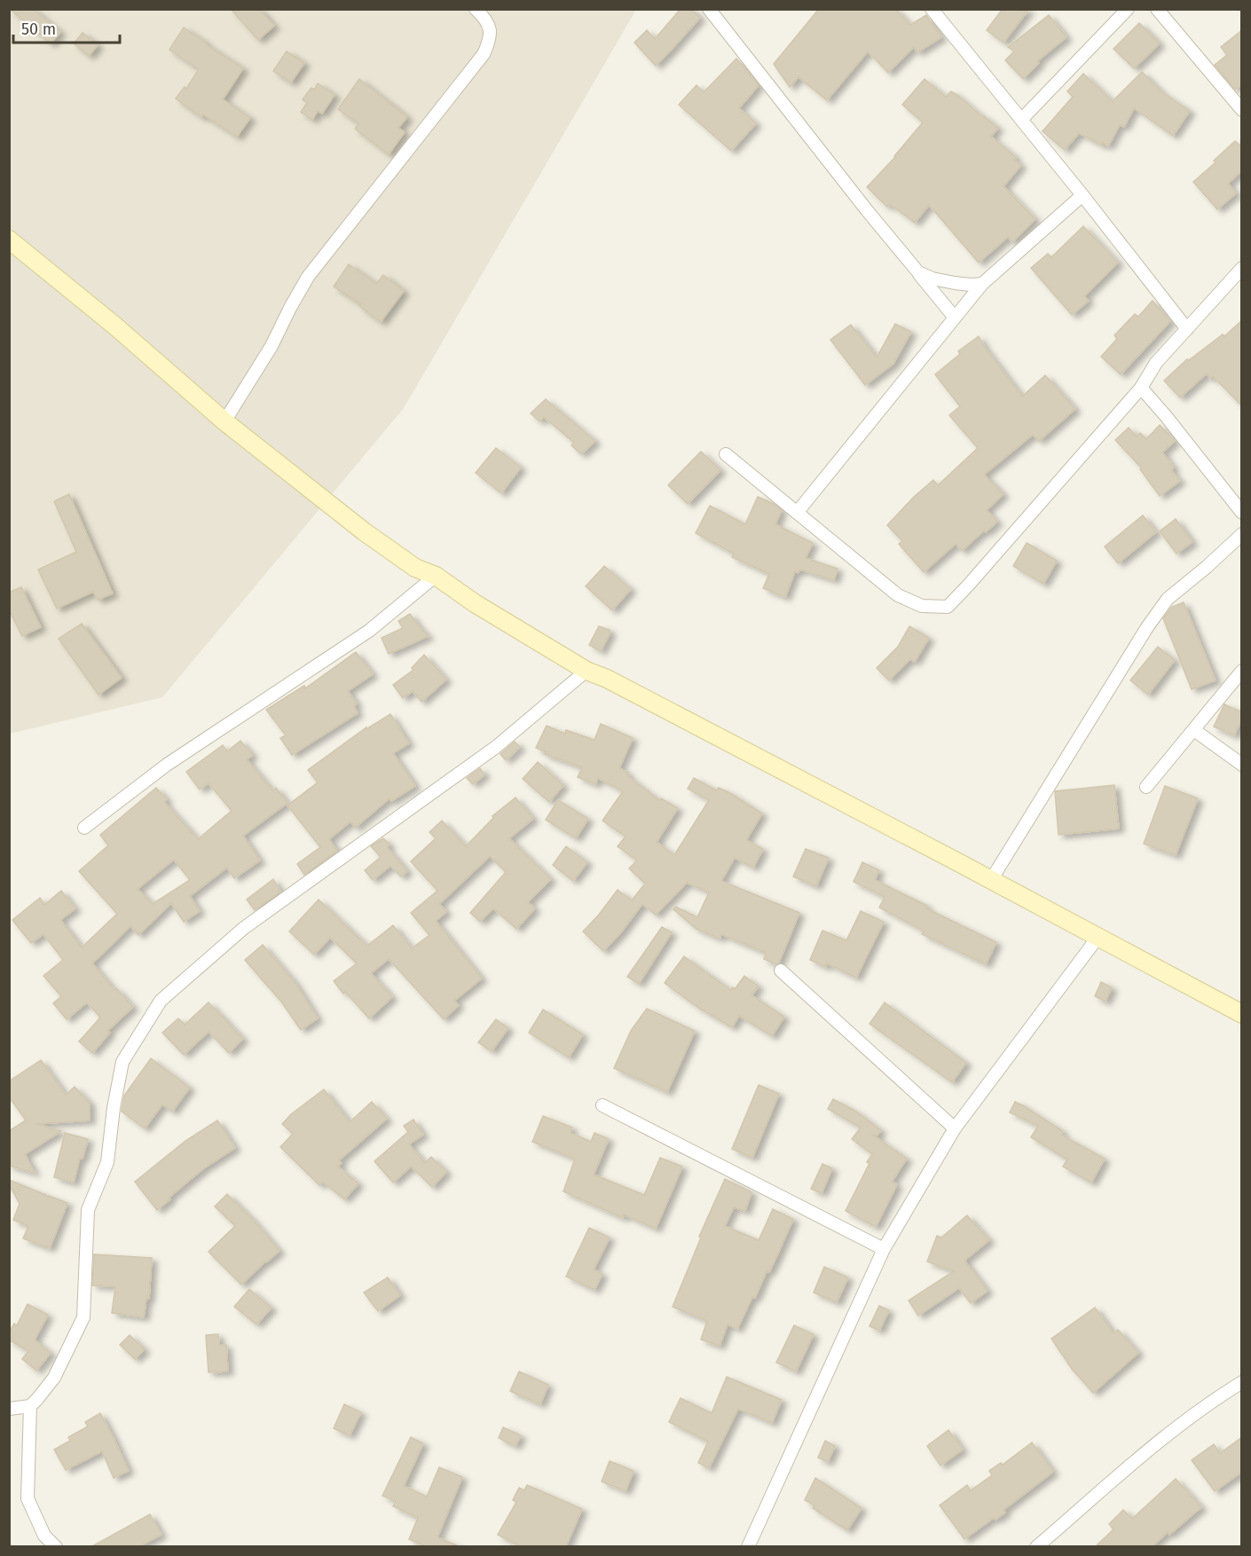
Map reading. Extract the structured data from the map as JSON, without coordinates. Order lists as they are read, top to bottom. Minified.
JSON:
{"scale_bar":"50 m"}
